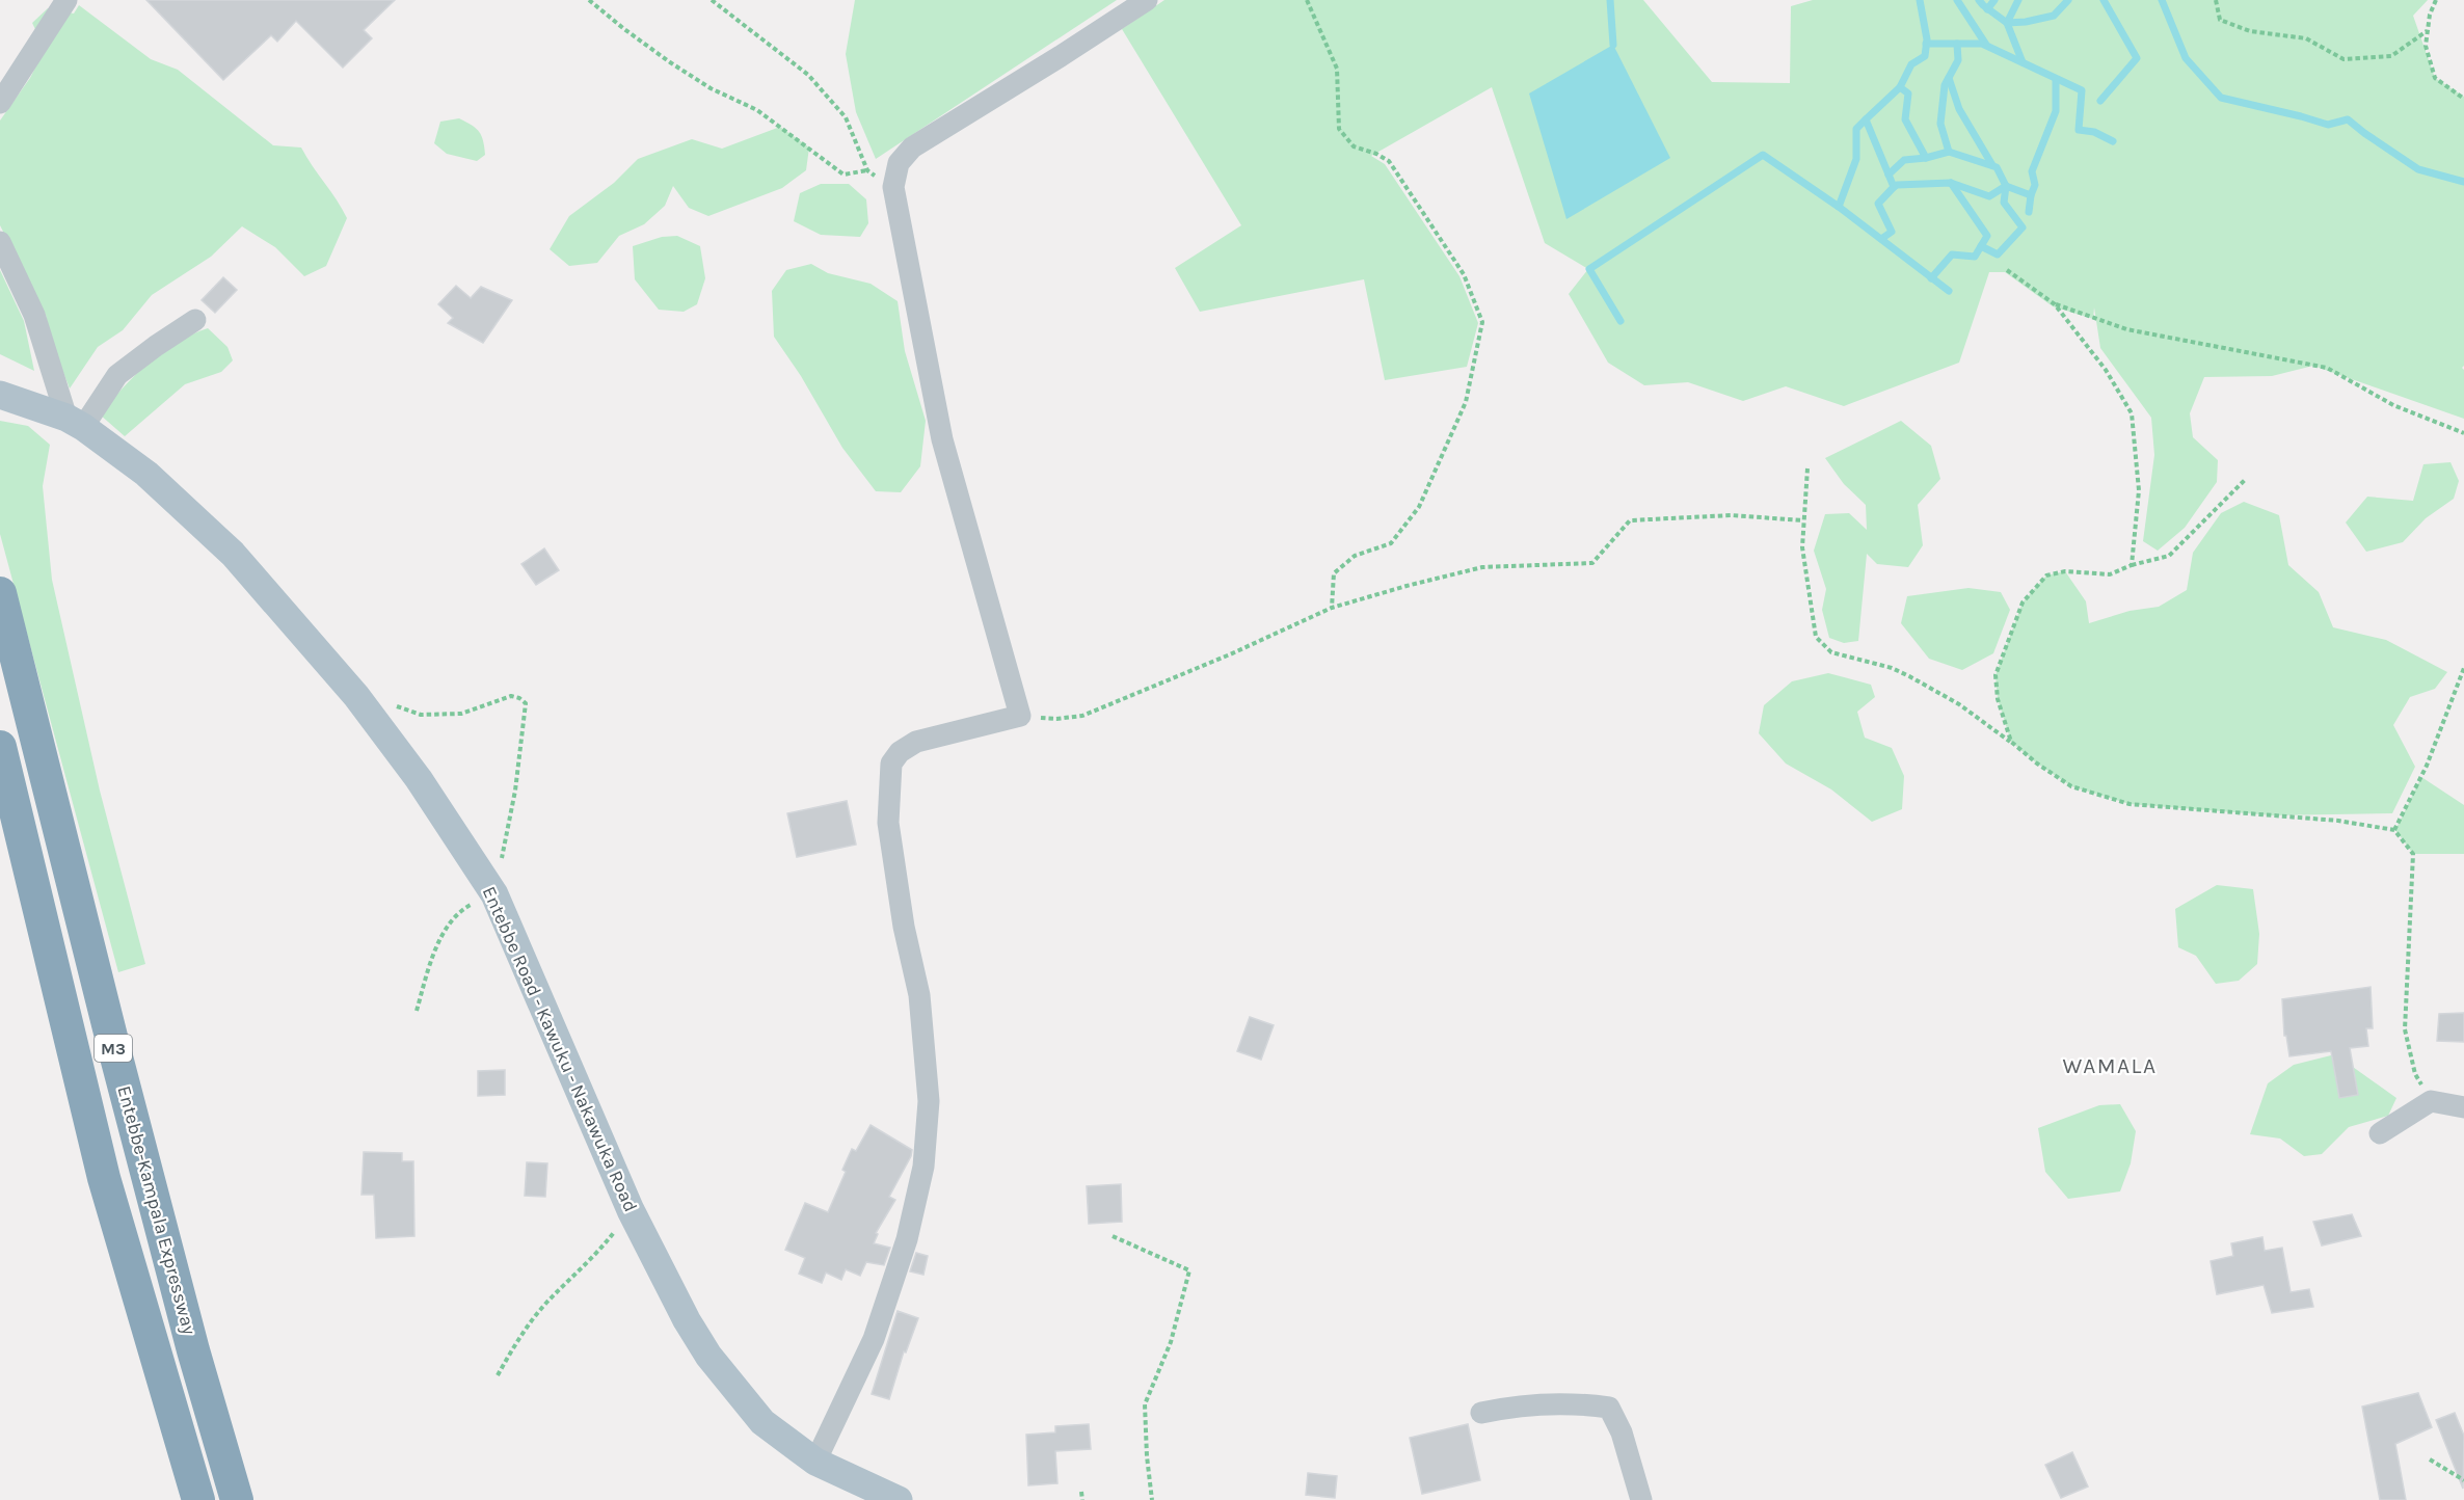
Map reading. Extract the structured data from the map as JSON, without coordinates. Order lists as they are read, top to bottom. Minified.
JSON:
{"streets":{"highway":["M3","Entebbe-Kampala Expressway"],"main road":["Entebbe Road - Kawuku - Nakawuka Road"]},"districts":["WAMALA"]}
